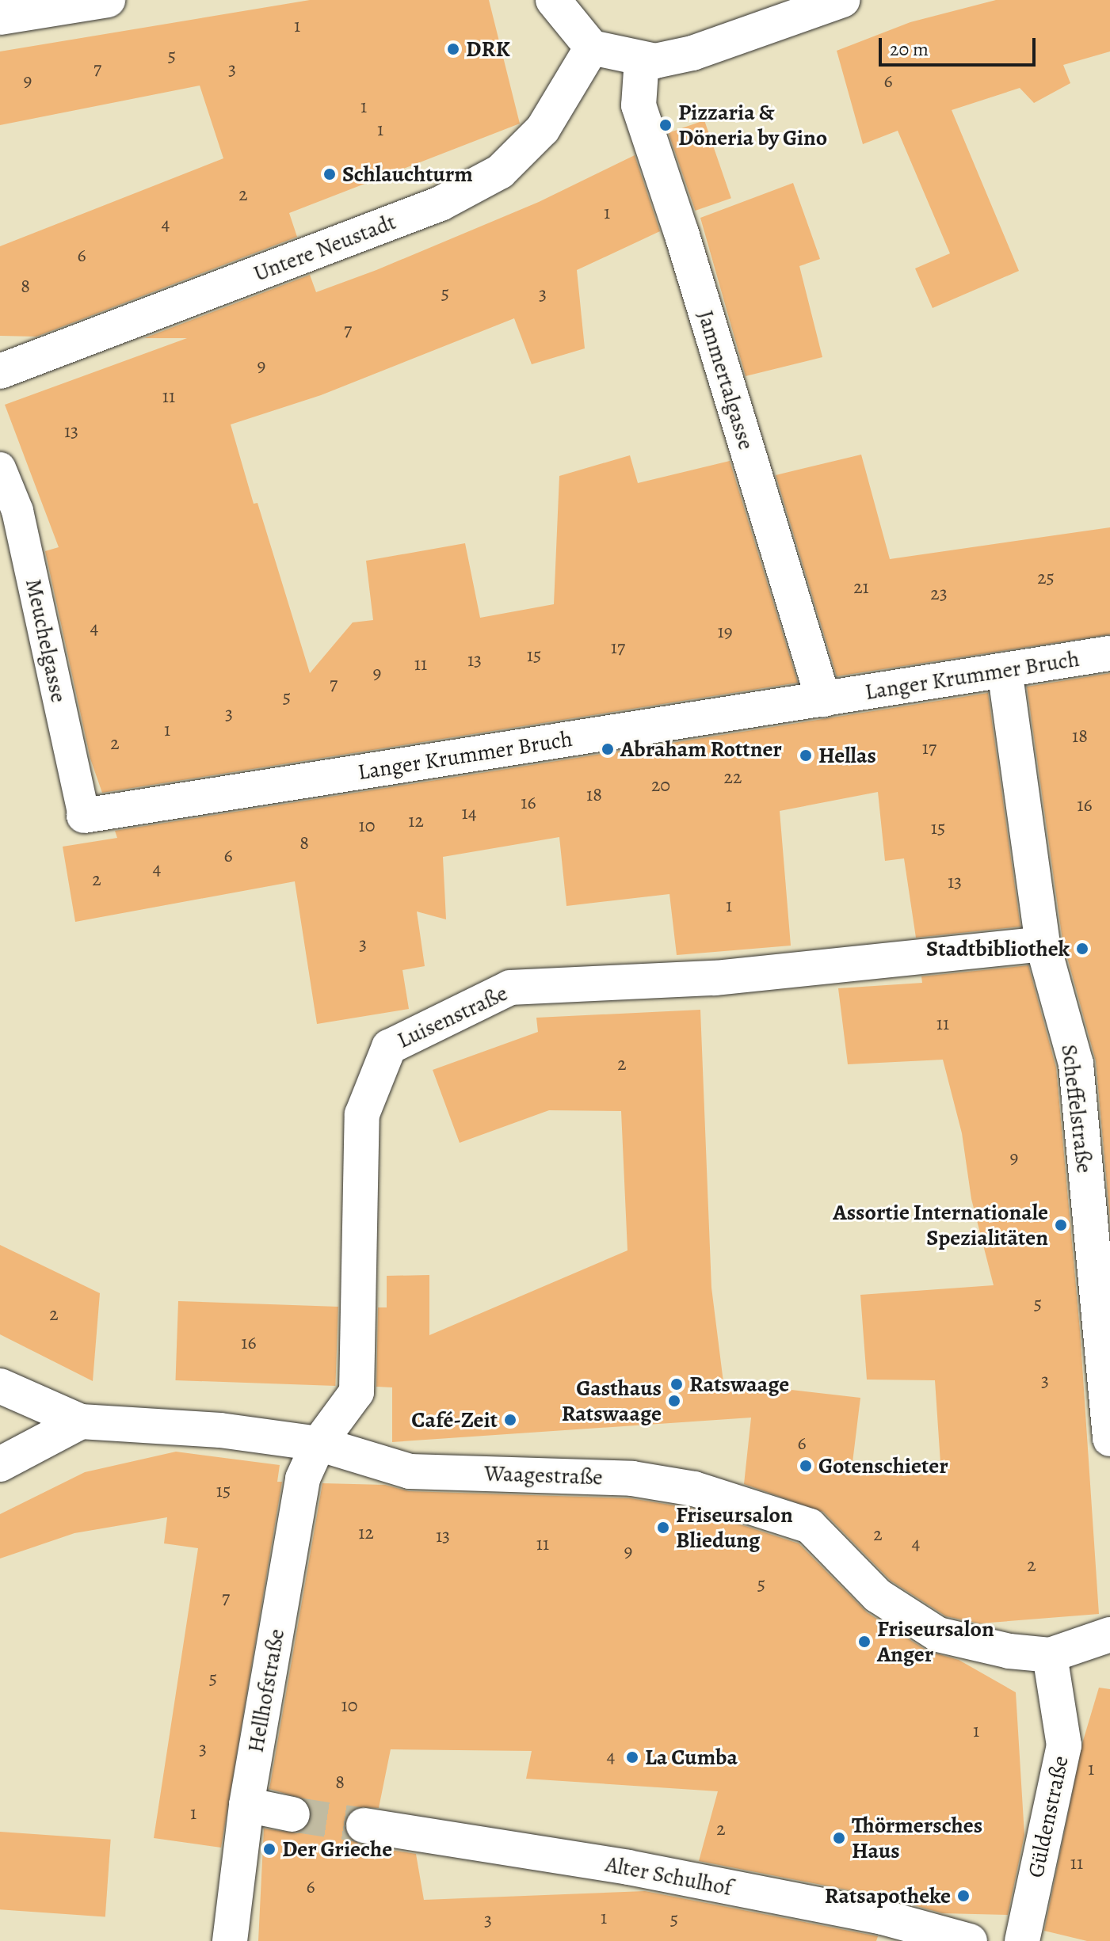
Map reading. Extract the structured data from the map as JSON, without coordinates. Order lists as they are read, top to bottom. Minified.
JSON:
{"streets":{"street":["Untere Neustadt","Jammertalgasse","Langer Krummer Bruch","Luisenstraße","Scheffelstraße","Waagestraße","Hellhofstraße","Güldenstraße","Alter Schulhof"],"lane":["Meuchelgasse"]},"crossings":[["Jammertalgasse","Langer Krummer Bruch"],["Meuchelgasse","Langer Krummer Bruch"],["Langer Krummer Bruch","Scheffelstraße"],["Luisenstraße","Scheffelstraße"],["Luisenstraße","Waagestraße"],["Luisenstraße","Hellhofstraße"],["Waagestraße","Hellhofstraße"],["Waagestraße","Güldenstraße"]],"places":["DRK","Pizzaria & Döneria by Gino","Schlauchturm","Abraham Rottner","Hellas","Stadtbibliothek","Assortie Internationale Spezialitäten","Ratswaage","Gasthaus Ratswaage","Café-Zeit","Gotenschieter","Friseursalon Bliedung","Friseursalon Anger","La Cumba","Thörmersches Haus","Der Grieche","Ratsapotheke"],"house_numbers":["1","5","7","3","9","6","1","1","2","1","4","6","8","5","3","7","9","11","13","25","21","23","4","19","17","15","13","11","9","7","5","3","1","18","2","17","22","20","18","16","16","14","12","10","15","8","6","4","2","13","1","3","11","2","9","5","2","16","3","6","15","12","2","13","4","11","9","2","5","7","5","10","1","3","4","1","8","1","2","11","6","1","5","3"],"scale_bar":"20 m"}
